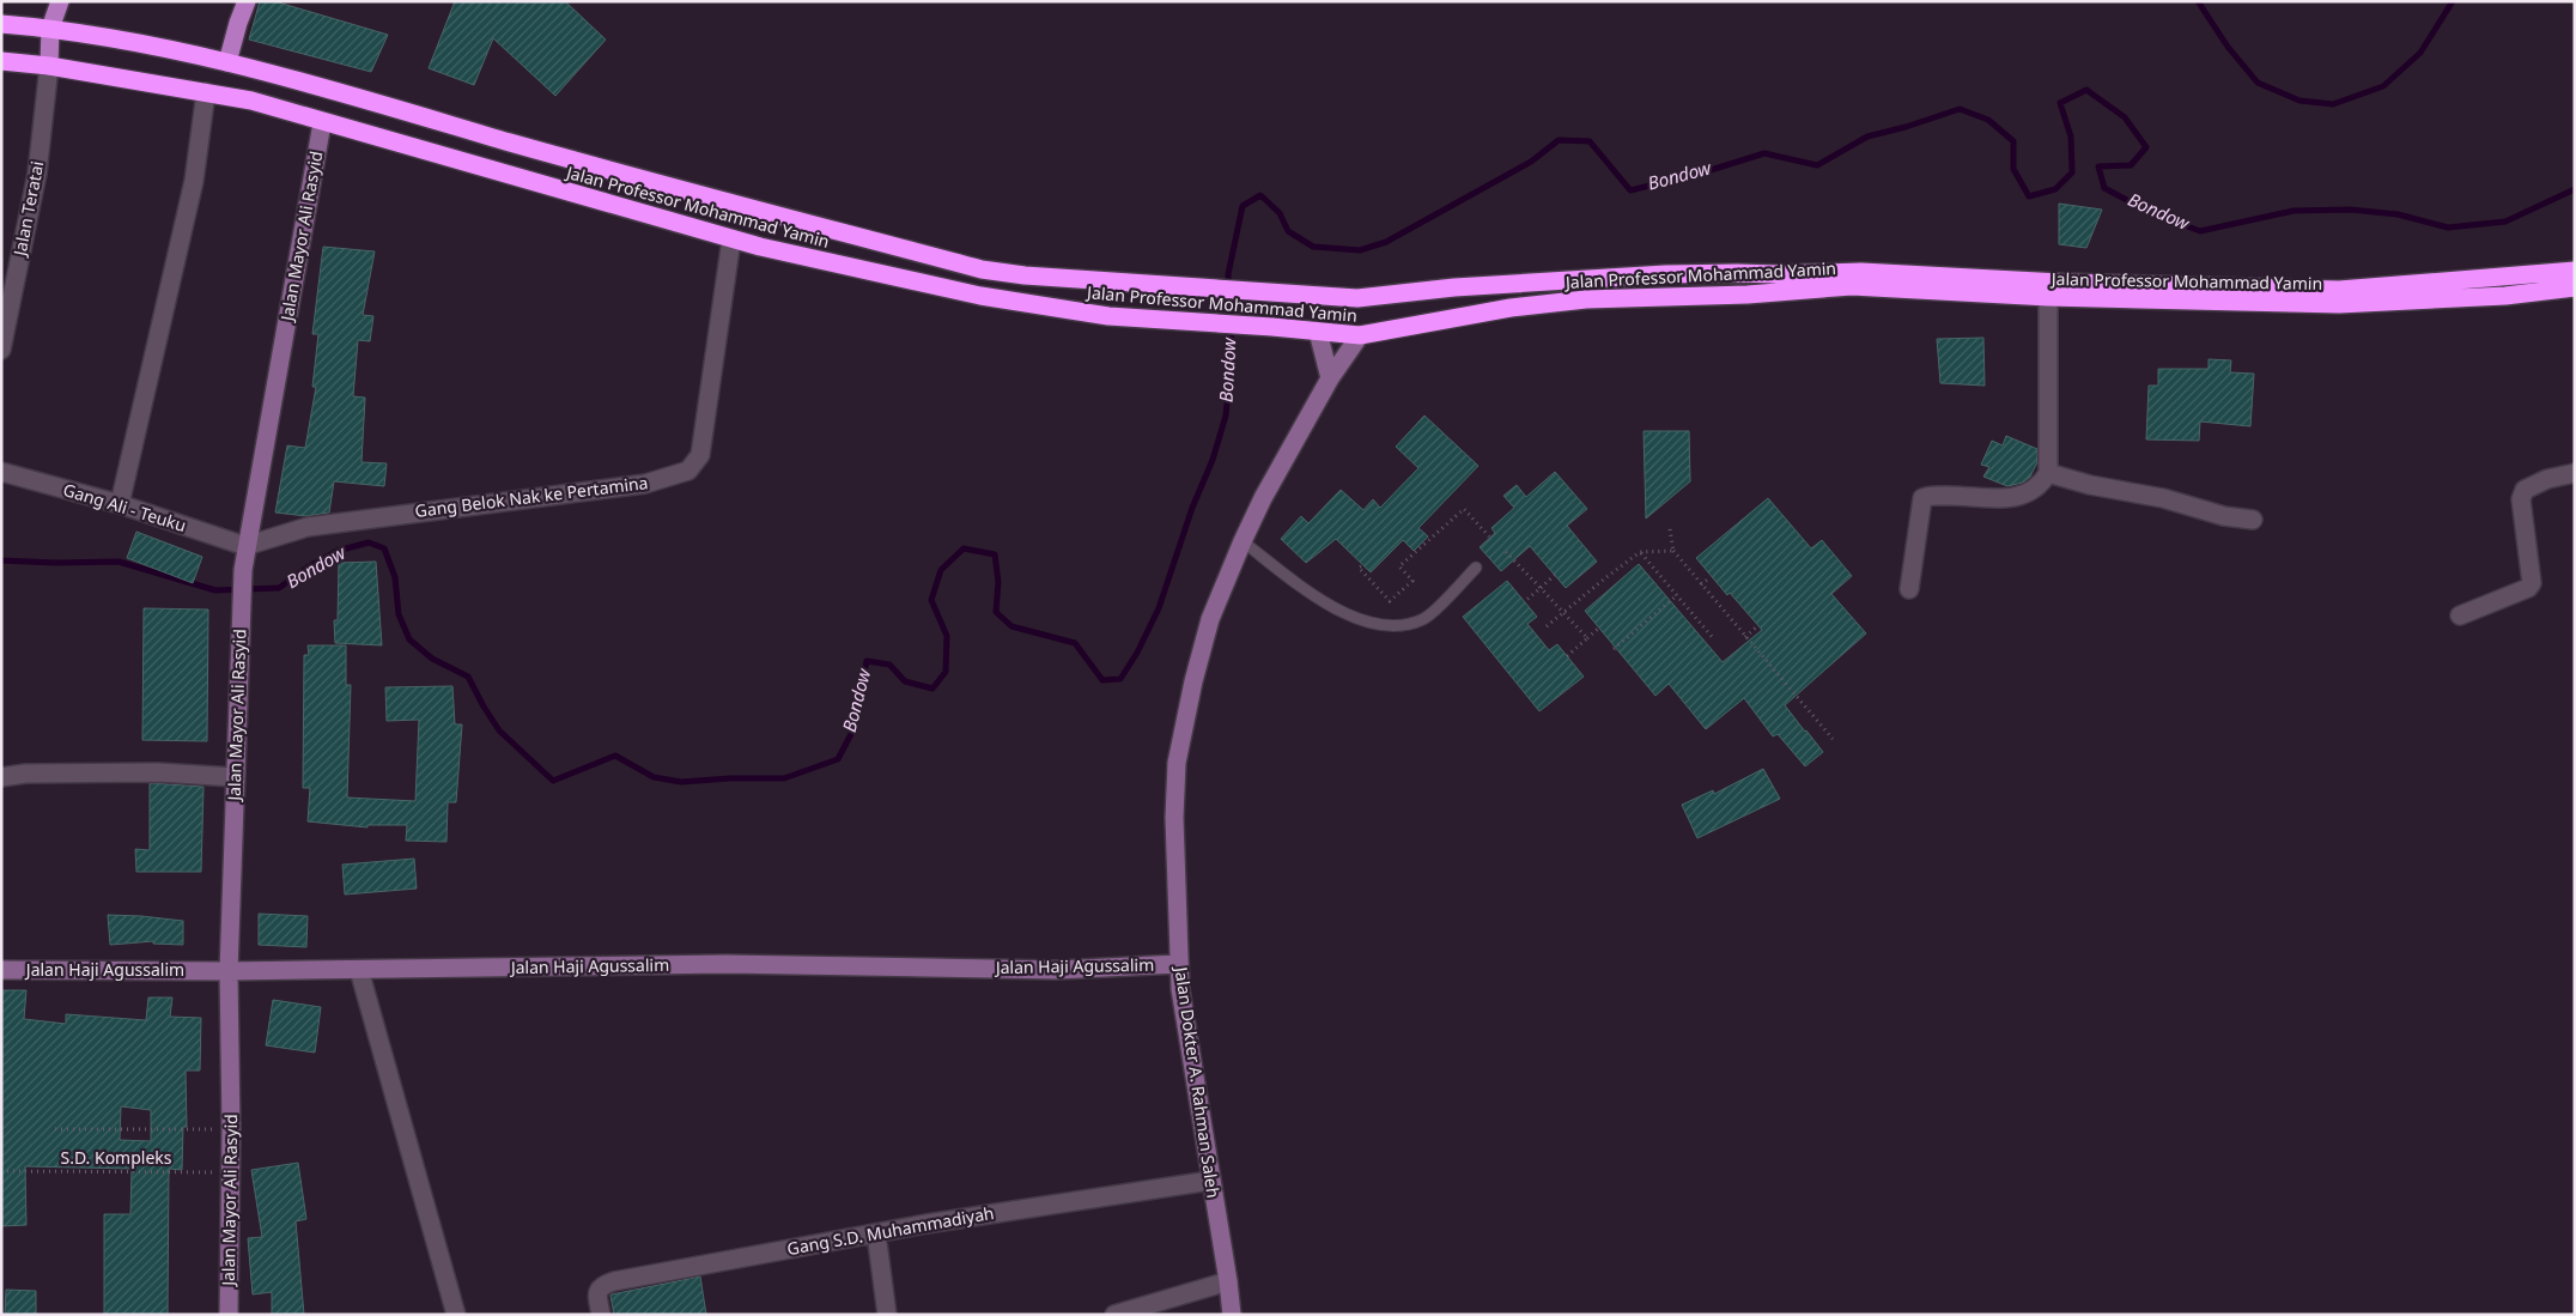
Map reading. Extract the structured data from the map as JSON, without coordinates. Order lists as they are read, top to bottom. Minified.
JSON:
{"streets":{"highway":["Jalan Professor Mohammad Yamin"],"street":["Jalan Teratai","Jalan Mayor Ali Rasyid","Gang Belok Nak ke Pertamina","Gang Ali - Teuku","Jalan Haji Agussalim","Jalan Dokter A. Rahman Saleh","Gang S.D. Muhammadiyah"],"path":["S.D. Kompleks"]},"crossings":[["Jalan Professor Mohammad Yamin","Jalan Teratai"],["Jalan Professor Mohammad Yamin","Jalan Mayor Ali Rasyid"],["Jalan Professor Mohammad Yamin","Gang Belok Nak ke Pertamina"],["Jalan Professor Mohammad Yamin","Jalan Dokter A. Rahman Saleh"],["Jalan Mayor Ali Rasyid","Gang Belok Nak ke Pertamina"],["Jalan Mayor Ali Rasyid","Gang Ali - Teuku"],["Jalan Mayor Ali Rasyid","Jalan Haji Agussalim"],["Jalan Mayor Ali Rasyid","S.D. Kompleks"],["Gang Belok Nak ke Pertamina","Gang Ali - Teuku"],["Jalan Haji Agussalim","Jalan Dokter A. Rahman Saleh"],["Jalan Dokter A. Rahman Saleh","Gang S.D. Muhammadiyah"]],"water":["Bondow"]}
